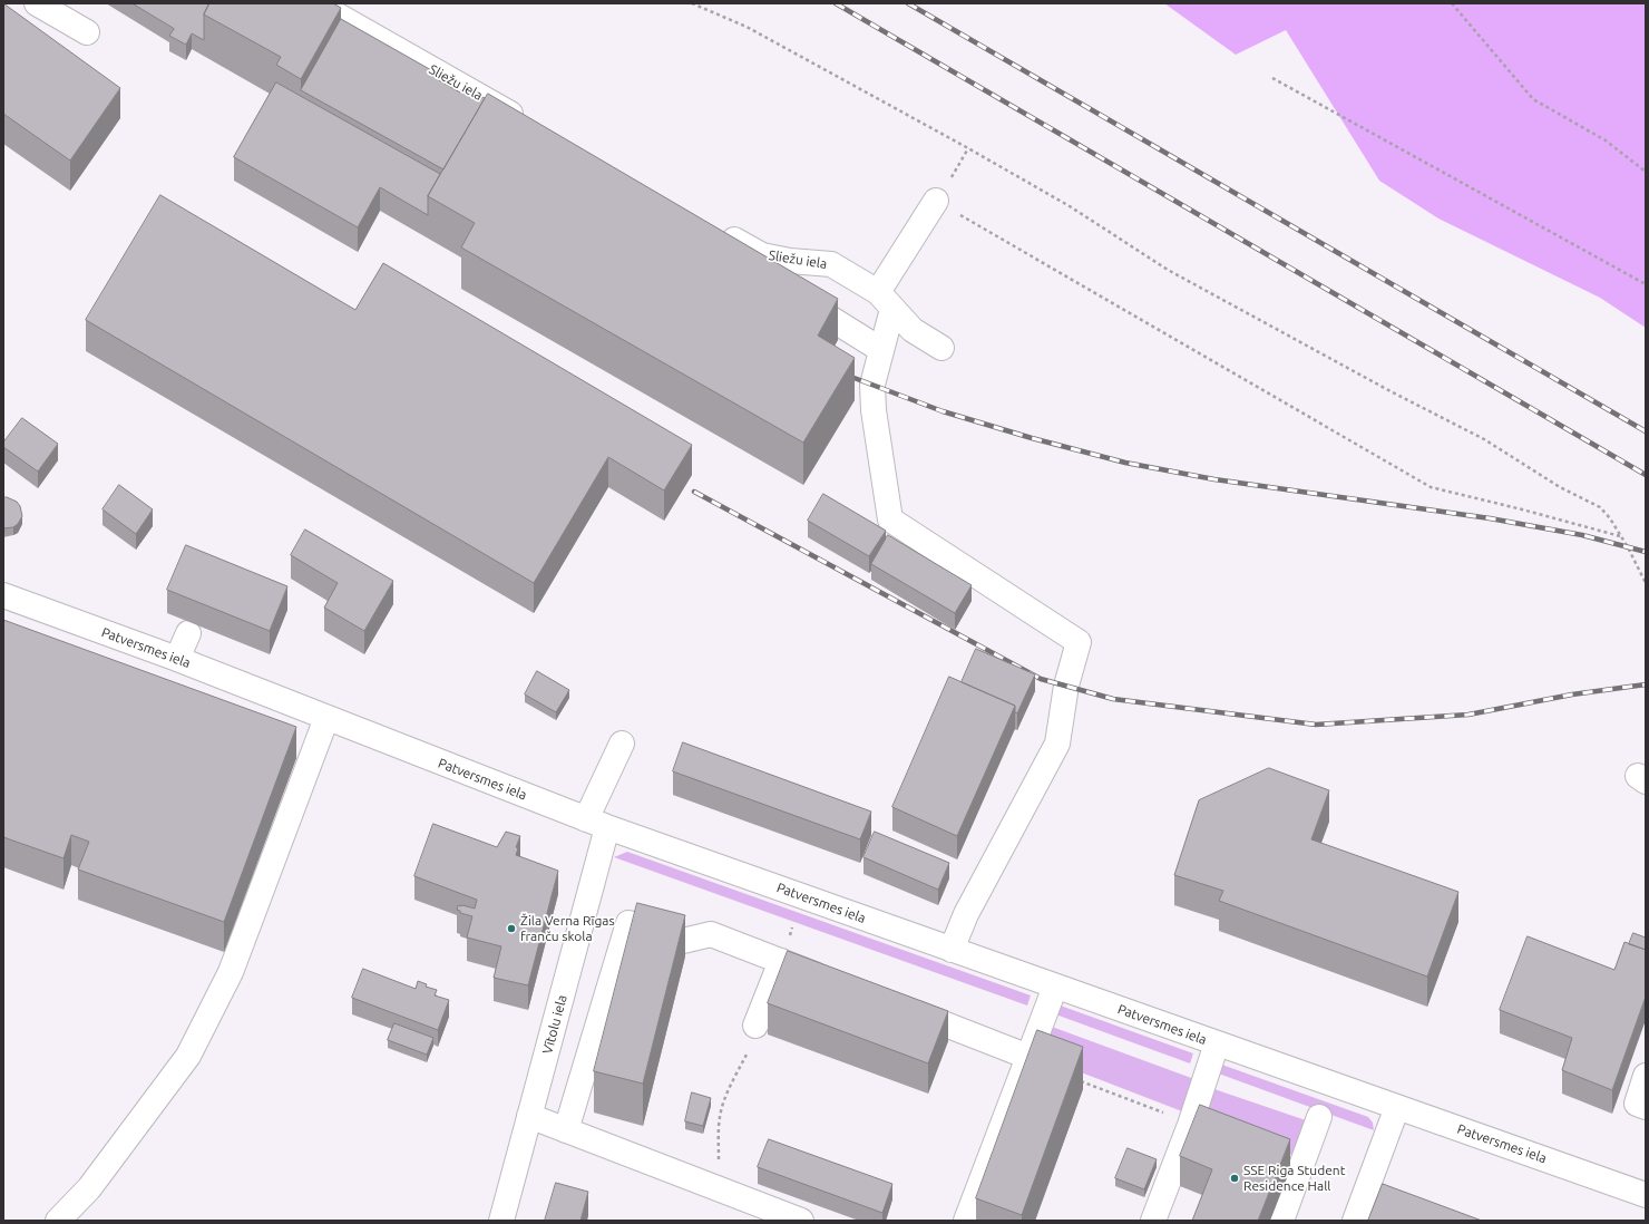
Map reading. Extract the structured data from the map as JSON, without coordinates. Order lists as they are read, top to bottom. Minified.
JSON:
{"streets":{"street":["Sliežu iela","Patversmes iela","Vītolu iela"]},"crossings":[["Patversmes iela","Vītolu iela"]],"places":["Žila Verna Rīgas franču skola","SSE Riga Student Residence Hall"]}
